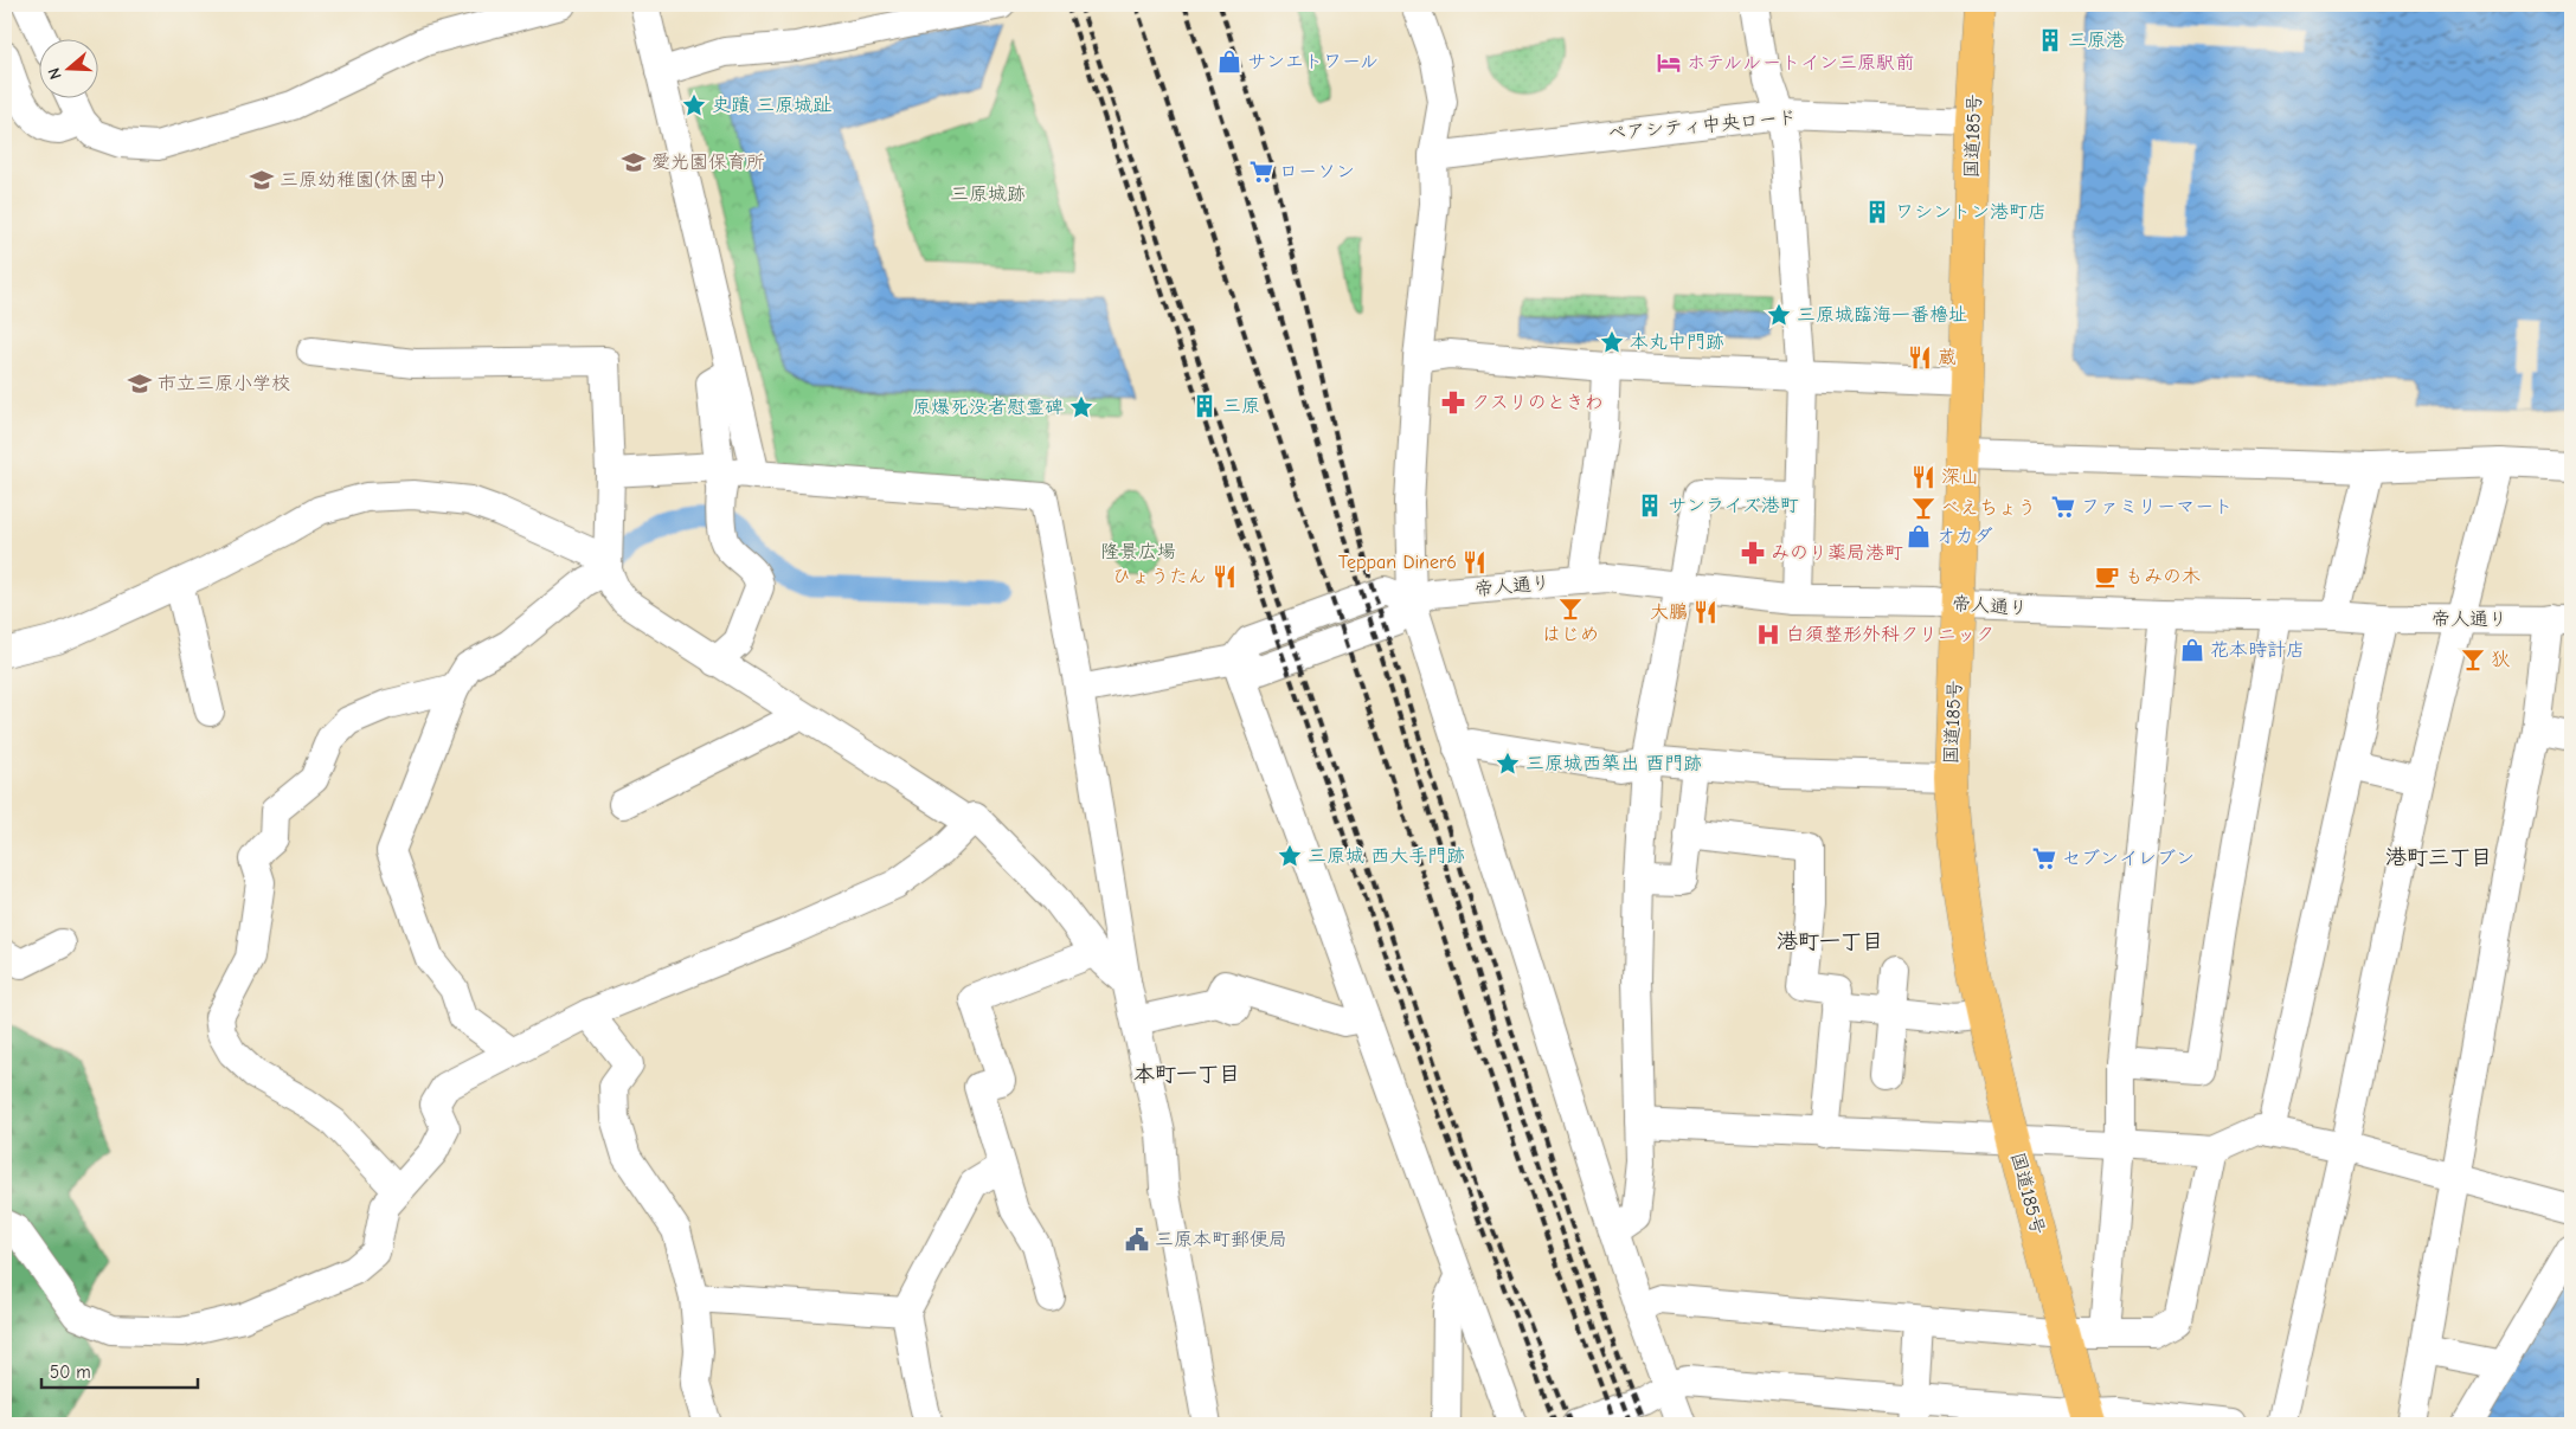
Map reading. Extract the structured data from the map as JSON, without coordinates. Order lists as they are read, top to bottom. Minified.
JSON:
{"streets":{"highway":["国道185号"],"street":["ペアシティ中央ロード","帝人通り"]},"crossings":[["ペアシティ中央ロード","国道185号"],["国道185号","帝人通り"]],"districts":["港町三丁目","港町一丁目","本町一丁目"],"parks":["三原城跡","隆景広場"],"places":{"building":["三原港","ワシントン港町店","三原","サンライズ港町"],"shop":["サンエトワール","オカダ","花本時計店"],"hotel":["ホテルルートイン三原駅前"],"place":["史蹟 三原城趾","三原城臨海一番櫓址","本丸中門跡","原爆死没者慰霊碑","三原城西築出 酉門跡","三原城 西大手門跡"],"school or university":["愛光園保育所","三原幼稚園(休園中)","市立三原小学校"],"supermarket":["ローソン","ファミリーマート","セブンイレブン"],"restaurant":["蔵","深山","Teppan Diner6","ひょうたん","大鵬"],"pharmacy":["クスリのときわ","みのり薬局港町"],"bar":["べえちょう","はじめ","狄"],"cafe":["もみの木"],"hospital":["白須整形外科クリニック"],"public building":["三原本町郵便局"]},"scale_bar":"50 m","north":"left"}
